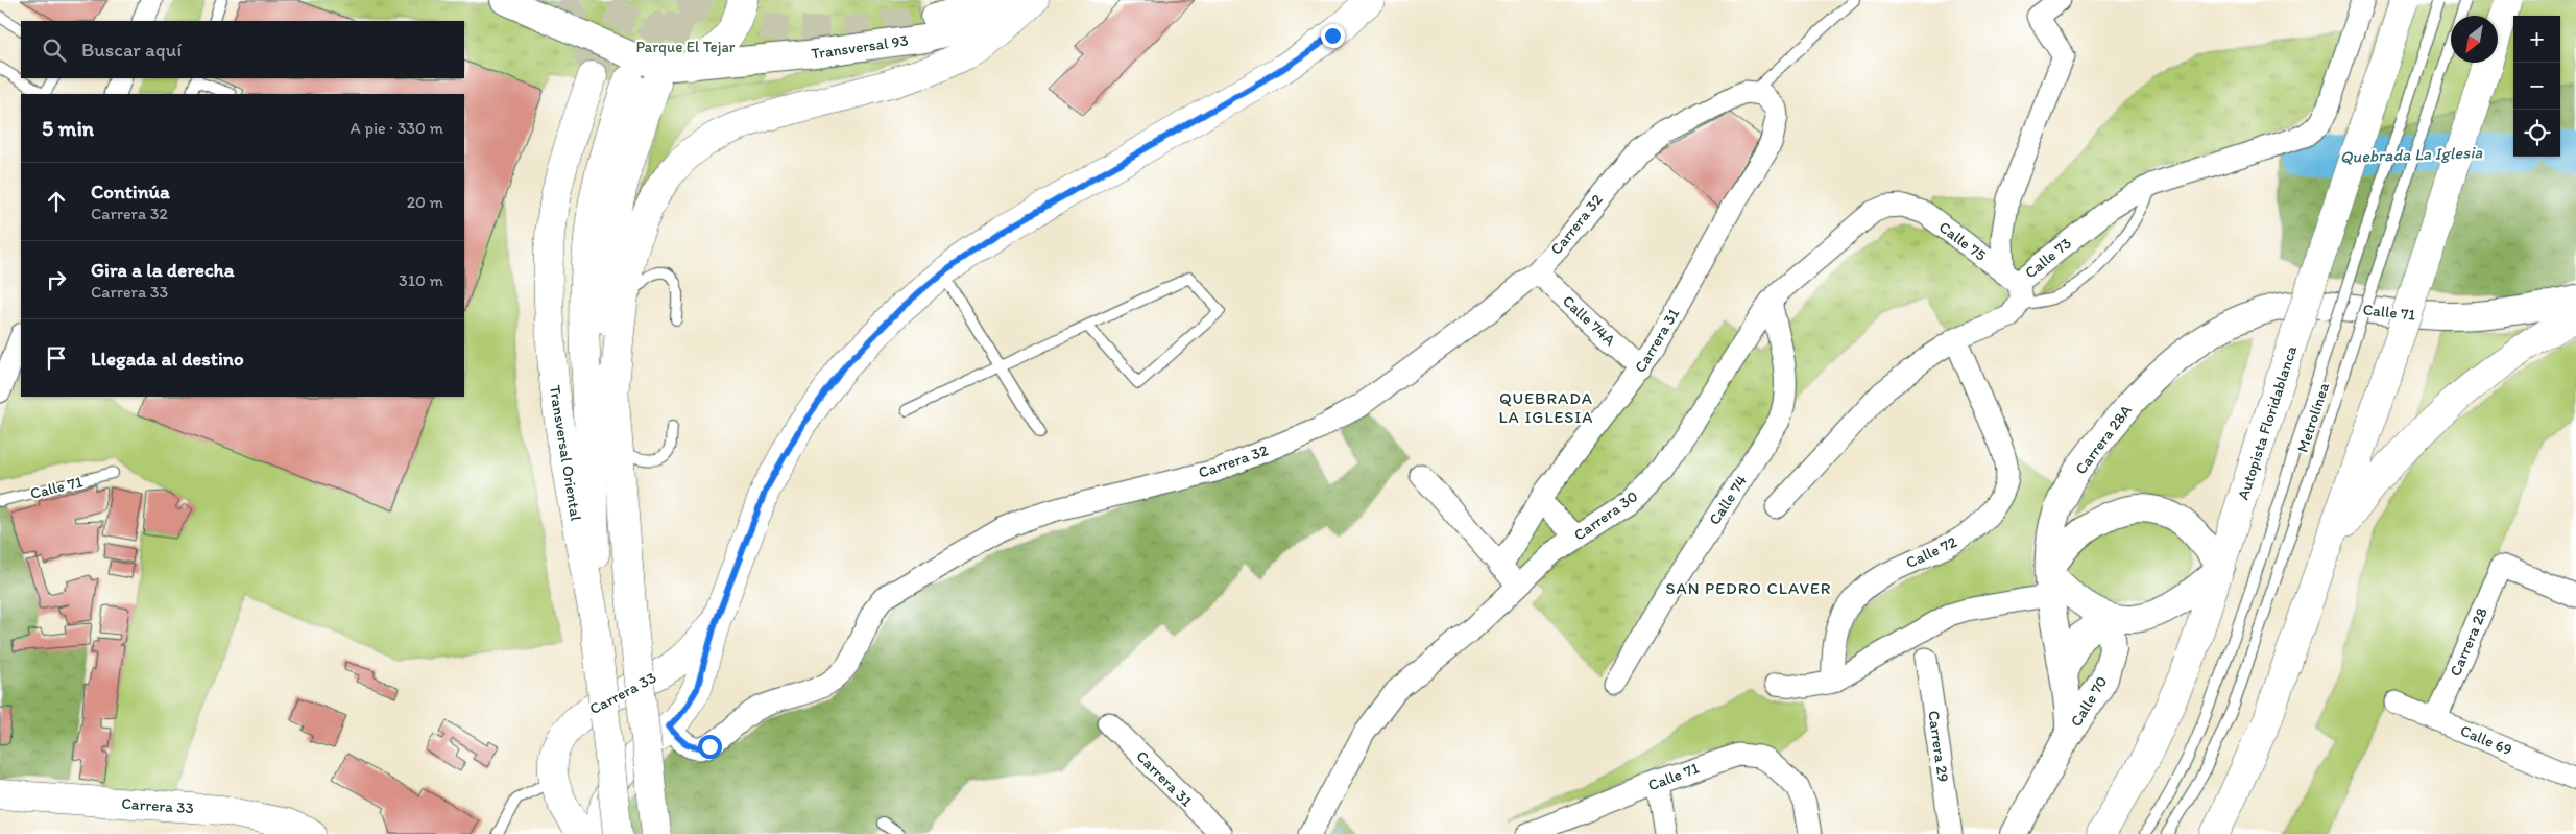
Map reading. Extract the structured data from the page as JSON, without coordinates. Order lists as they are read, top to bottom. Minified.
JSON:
{"streets":{"main road":["Autopista Floridablanca","Transversal Oriental","Carrera 33"],"street":["Transversal 93","Carrera 32","Calle 75","Calle 73","Calle 71","Calle 74A","Carrera 31","Carrera 28A","Calle 74","Carrera 30","Calle 72","Carrera 28","Calle 70","Calle 69","Carrera 29"],"lane":["Metrolínea"]},"crossings":[["Carrera 32","Calle 74A"],["Carrera 32","Carrera 31"],["Carrera 32","Carrera 33"],["Calle 75","Calle 73"],["Calle 75","Carrera 30"],["Calle 71","Carrera 28A"],["Calle 74A","Carrera 31"],["Autopista Floridablanca","Carrera 28A"],["Autopista Floridablanca","Calle 70"],["Carrera 28A","Calle 70"],["Calle 74","Carrera 30"],["Carrera 28","Calle 69"]],"districts":["QUEBRADA LA IGLESIA","SAN PEDRO CLAVER"],"water":["Quebrada La Iglesia"],"parks":["Parque El Tejar"],"north":"bottom left","page":{"map_buttons":["+","−"],"search":"Buscar aquí","heading":["5 min","A pie · 330 m"],"list":[["Continúa","Carrera 32","20 m"],["Gira a la derecha","Carrera 33","310 m"],"Llegada al destino"]}}
